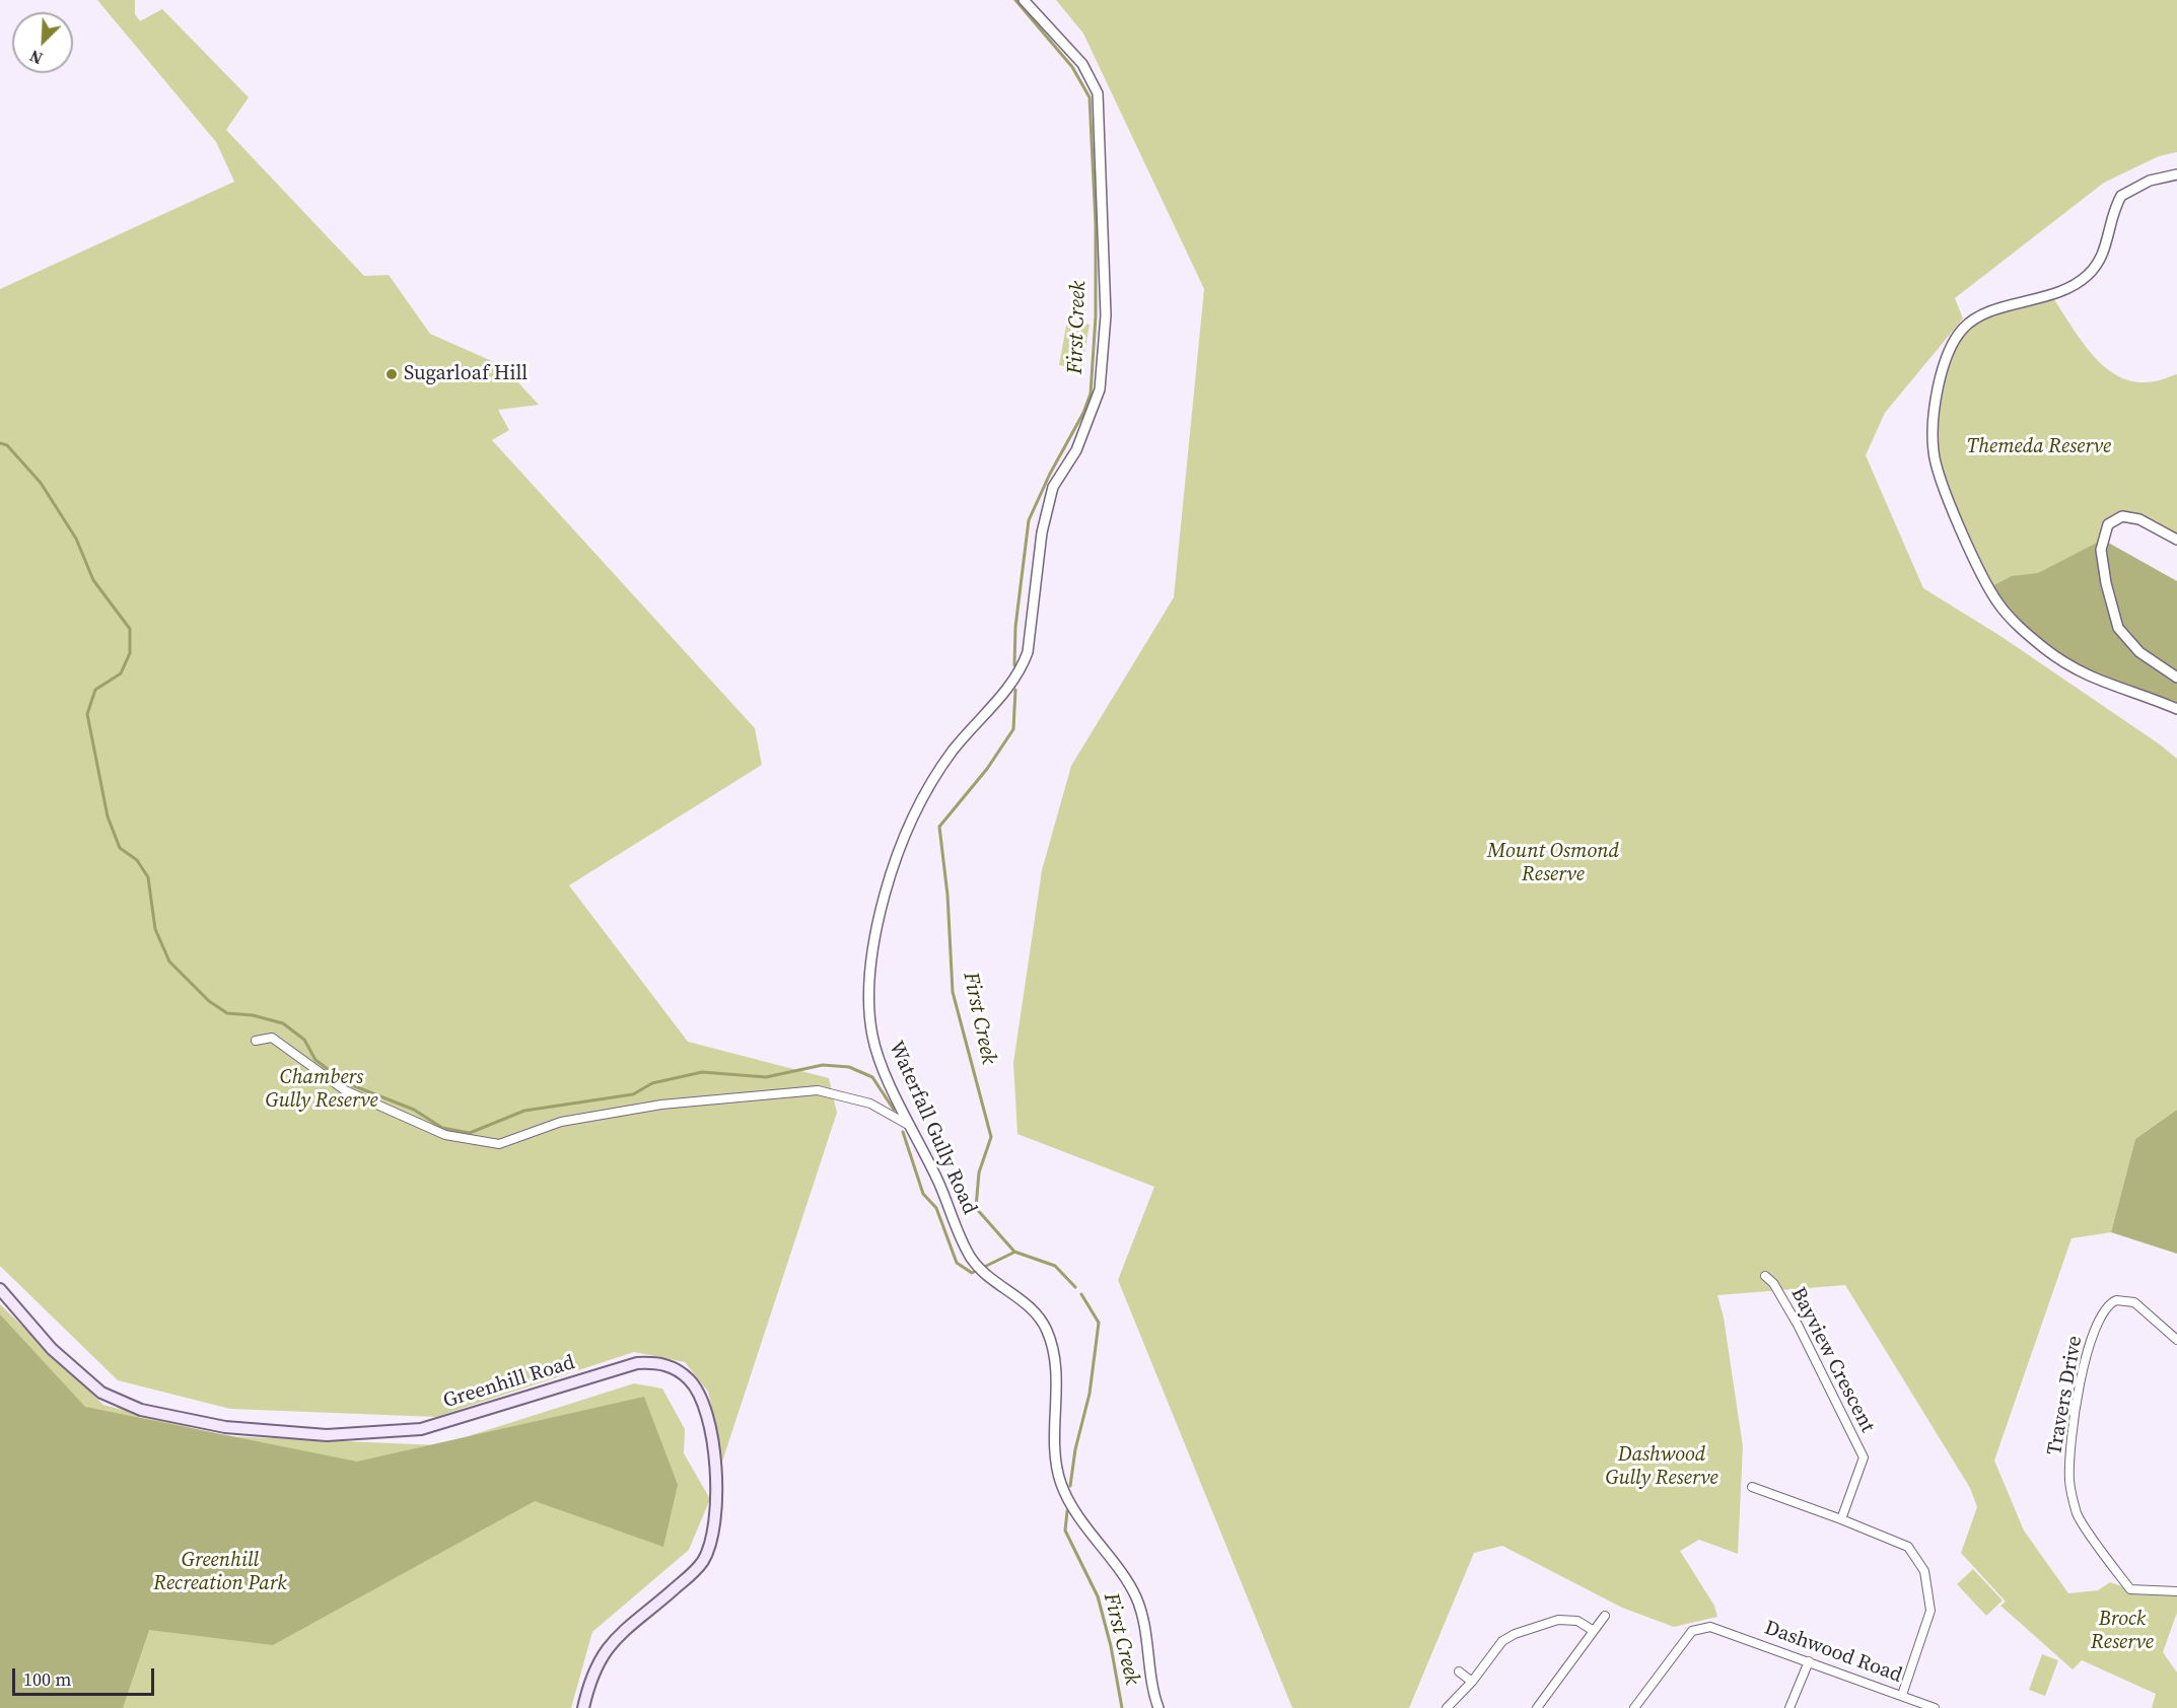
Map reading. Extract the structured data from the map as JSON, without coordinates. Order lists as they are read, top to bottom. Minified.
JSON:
{"streets":{"main road":["Greenhill Road"],"street":["Waterfall Gully Road","Bayview Crescent","Travers Drive","Dashwood Road"]},"water":["First Creek"],"parks":["Themeda Reserve","Mount Osmond Reserve","Chambers Gully Reserve","Dashwood Gully Reserve","Greenhill Recreation Park","Brock Reserve"],"places":["Sugarloaf Hill"],"scale_bar":"100 m","north":"bottom left"}
